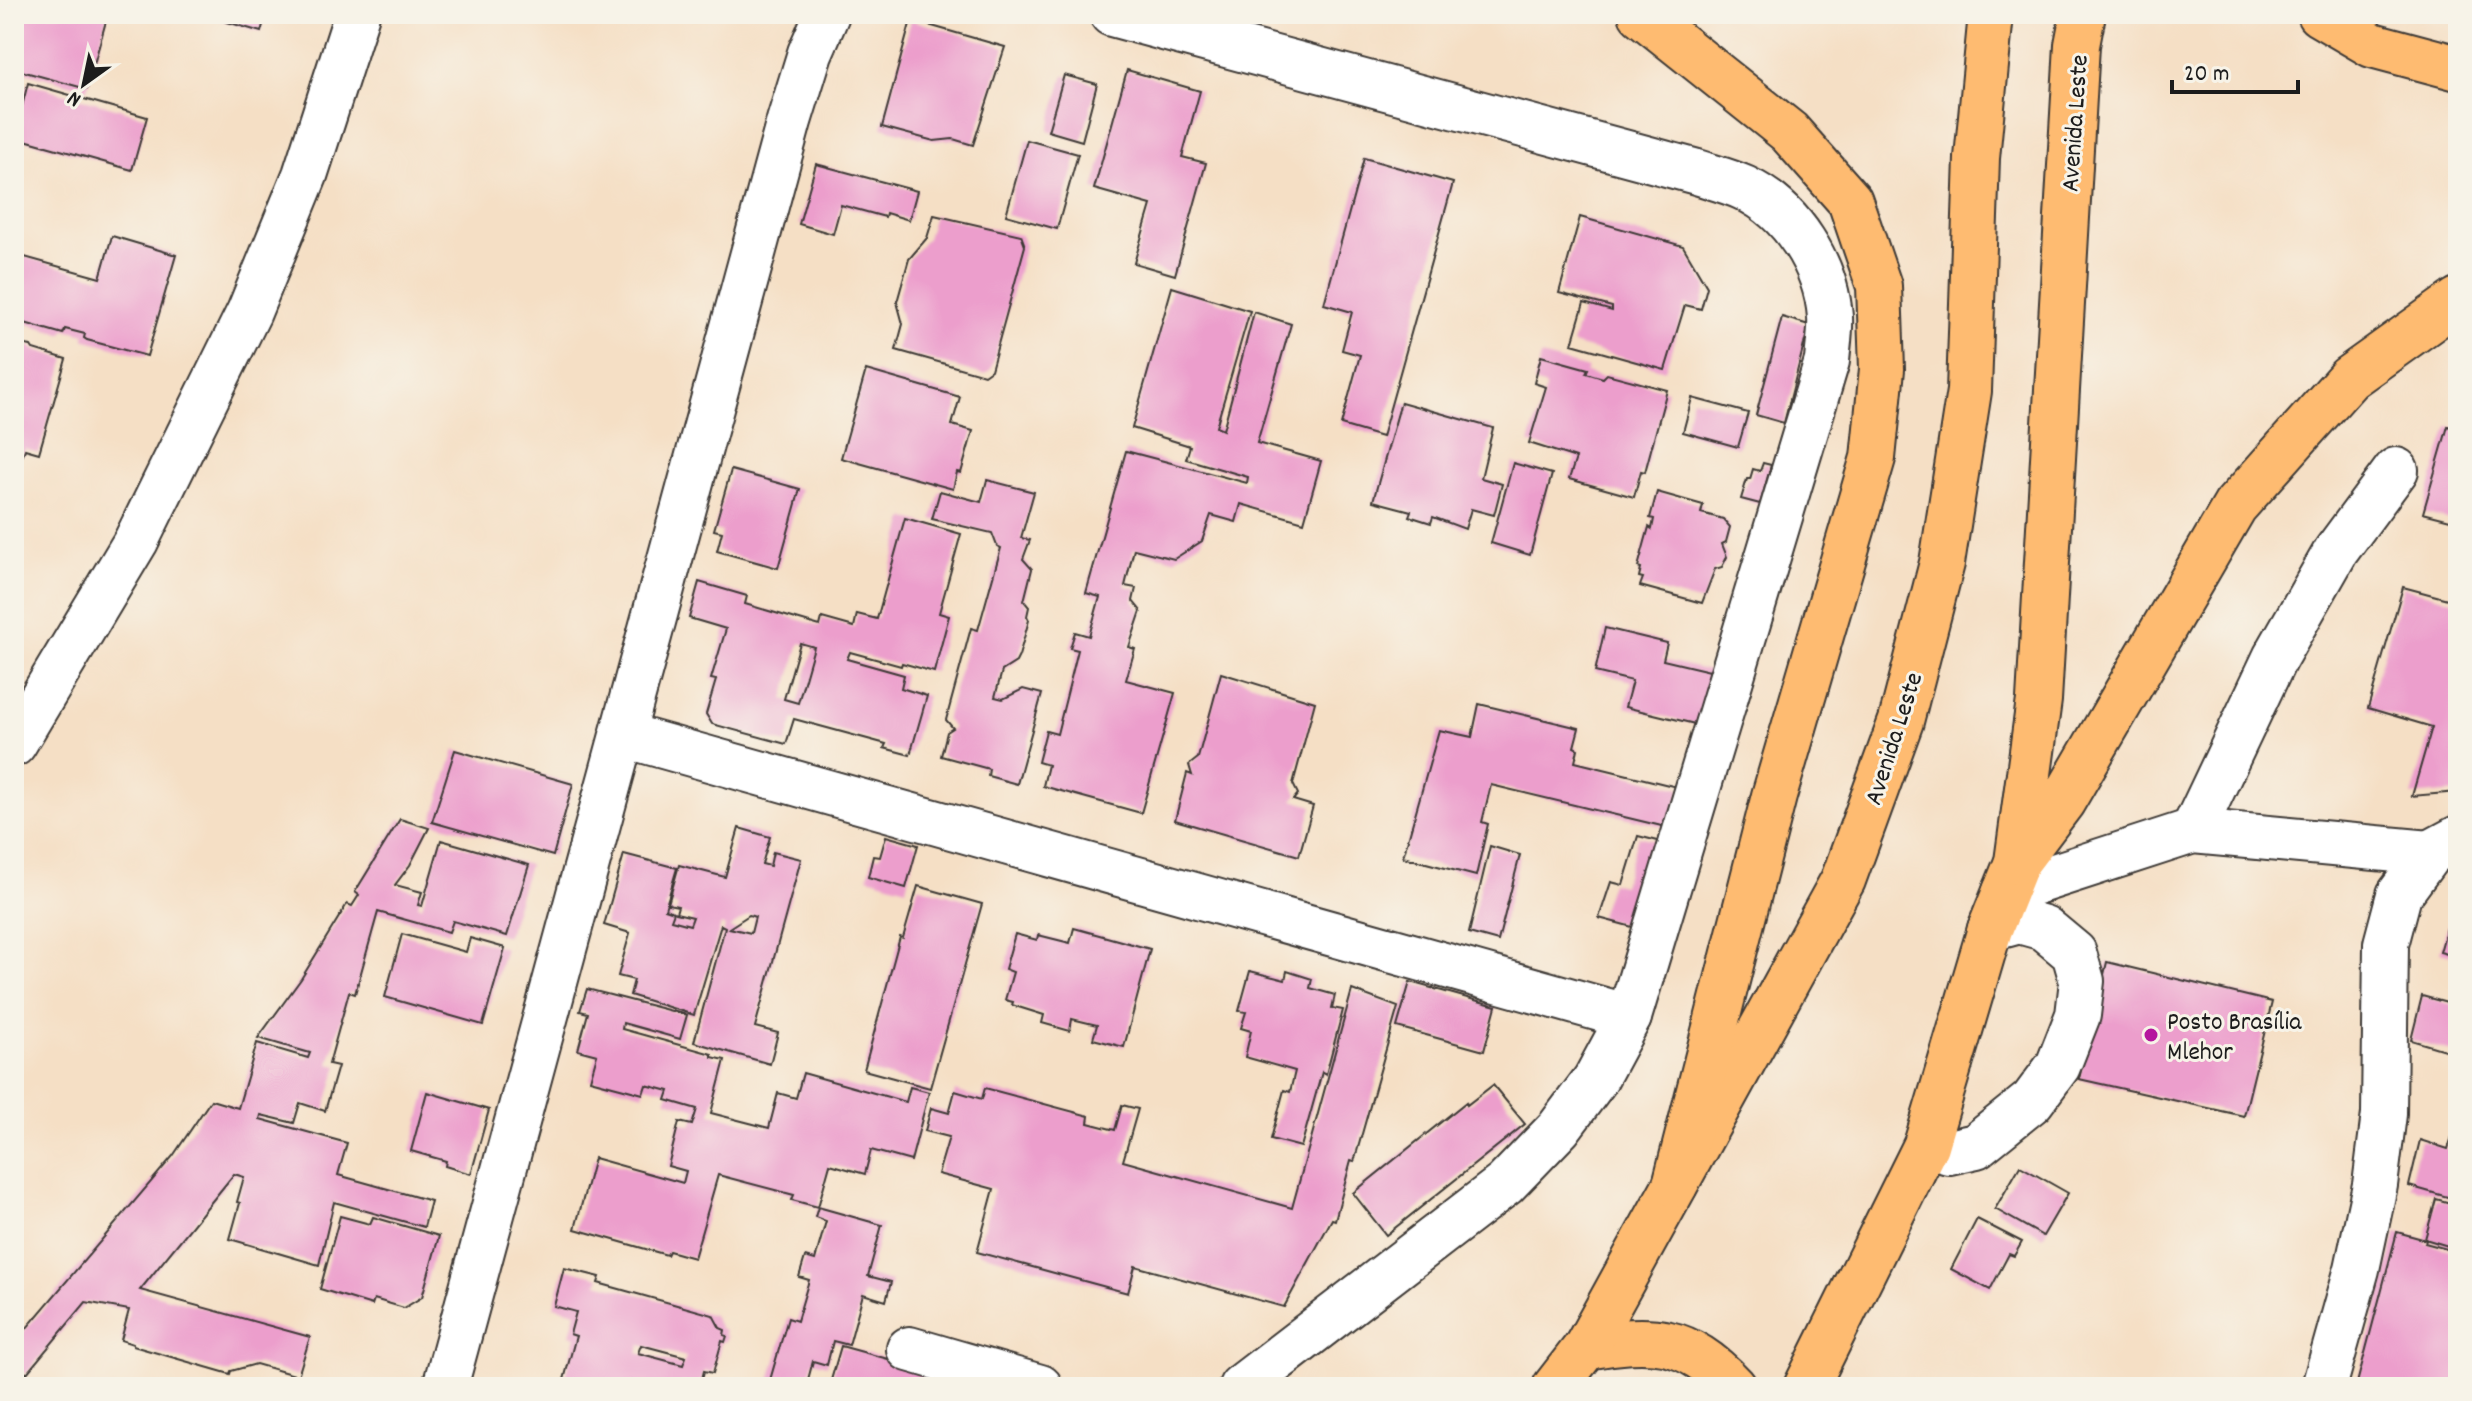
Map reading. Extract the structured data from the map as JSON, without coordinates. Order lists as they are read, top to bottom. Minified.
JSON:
{"streets":{"main road":["Avenida Leste"]},"places":["Posto Brasília Mlehor"],"scale_bar":"20 m","north":"bottom left"}
